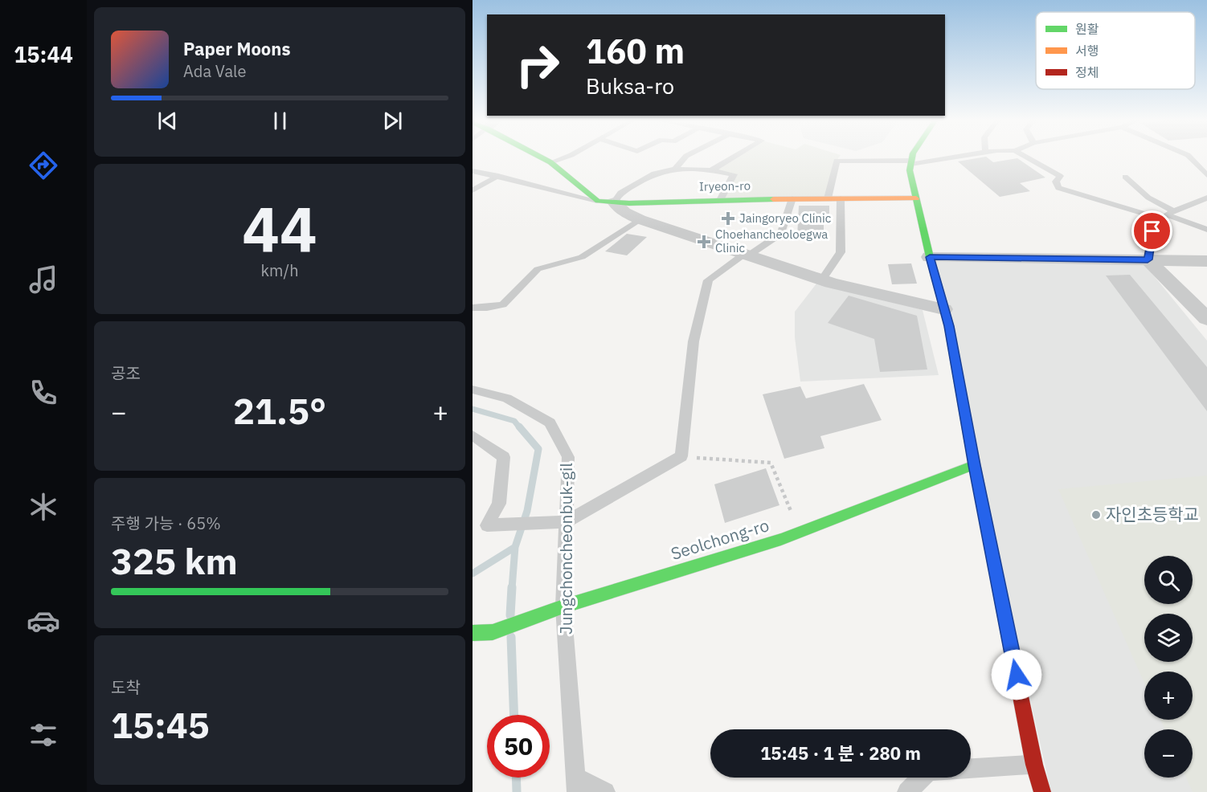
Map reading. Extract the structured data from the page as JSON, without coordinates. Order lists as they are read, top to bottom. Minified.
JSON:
{"streets":{"street":["Iryeon-ro","Seolchong-ro"],"lane":["Jungchoncheonbuk-gil"]},"crossings":[["Seolchong-ro","Jungchoncheonbuk-gil"]],"places":{"health":["Jaingoryeo Clinic","Choehancheoloegwa Clinic"],"other":["자인초등학교"]},"legend":["원활","서행","정체"],"page":{"tabs":"15:44","turn":["160 m","Buksa-ro"],"song":["Paper Moons","Ada Vale"],"tile":[["44","km/h"],"공조",["주행 가능 · 65%","325 km"],["도착","15:45"]],"heat":["−","21.5°","+"],"map_buttons":["+","−"],"limit":"50","trip":"15:45 · 1 분 · 280 m"}}
